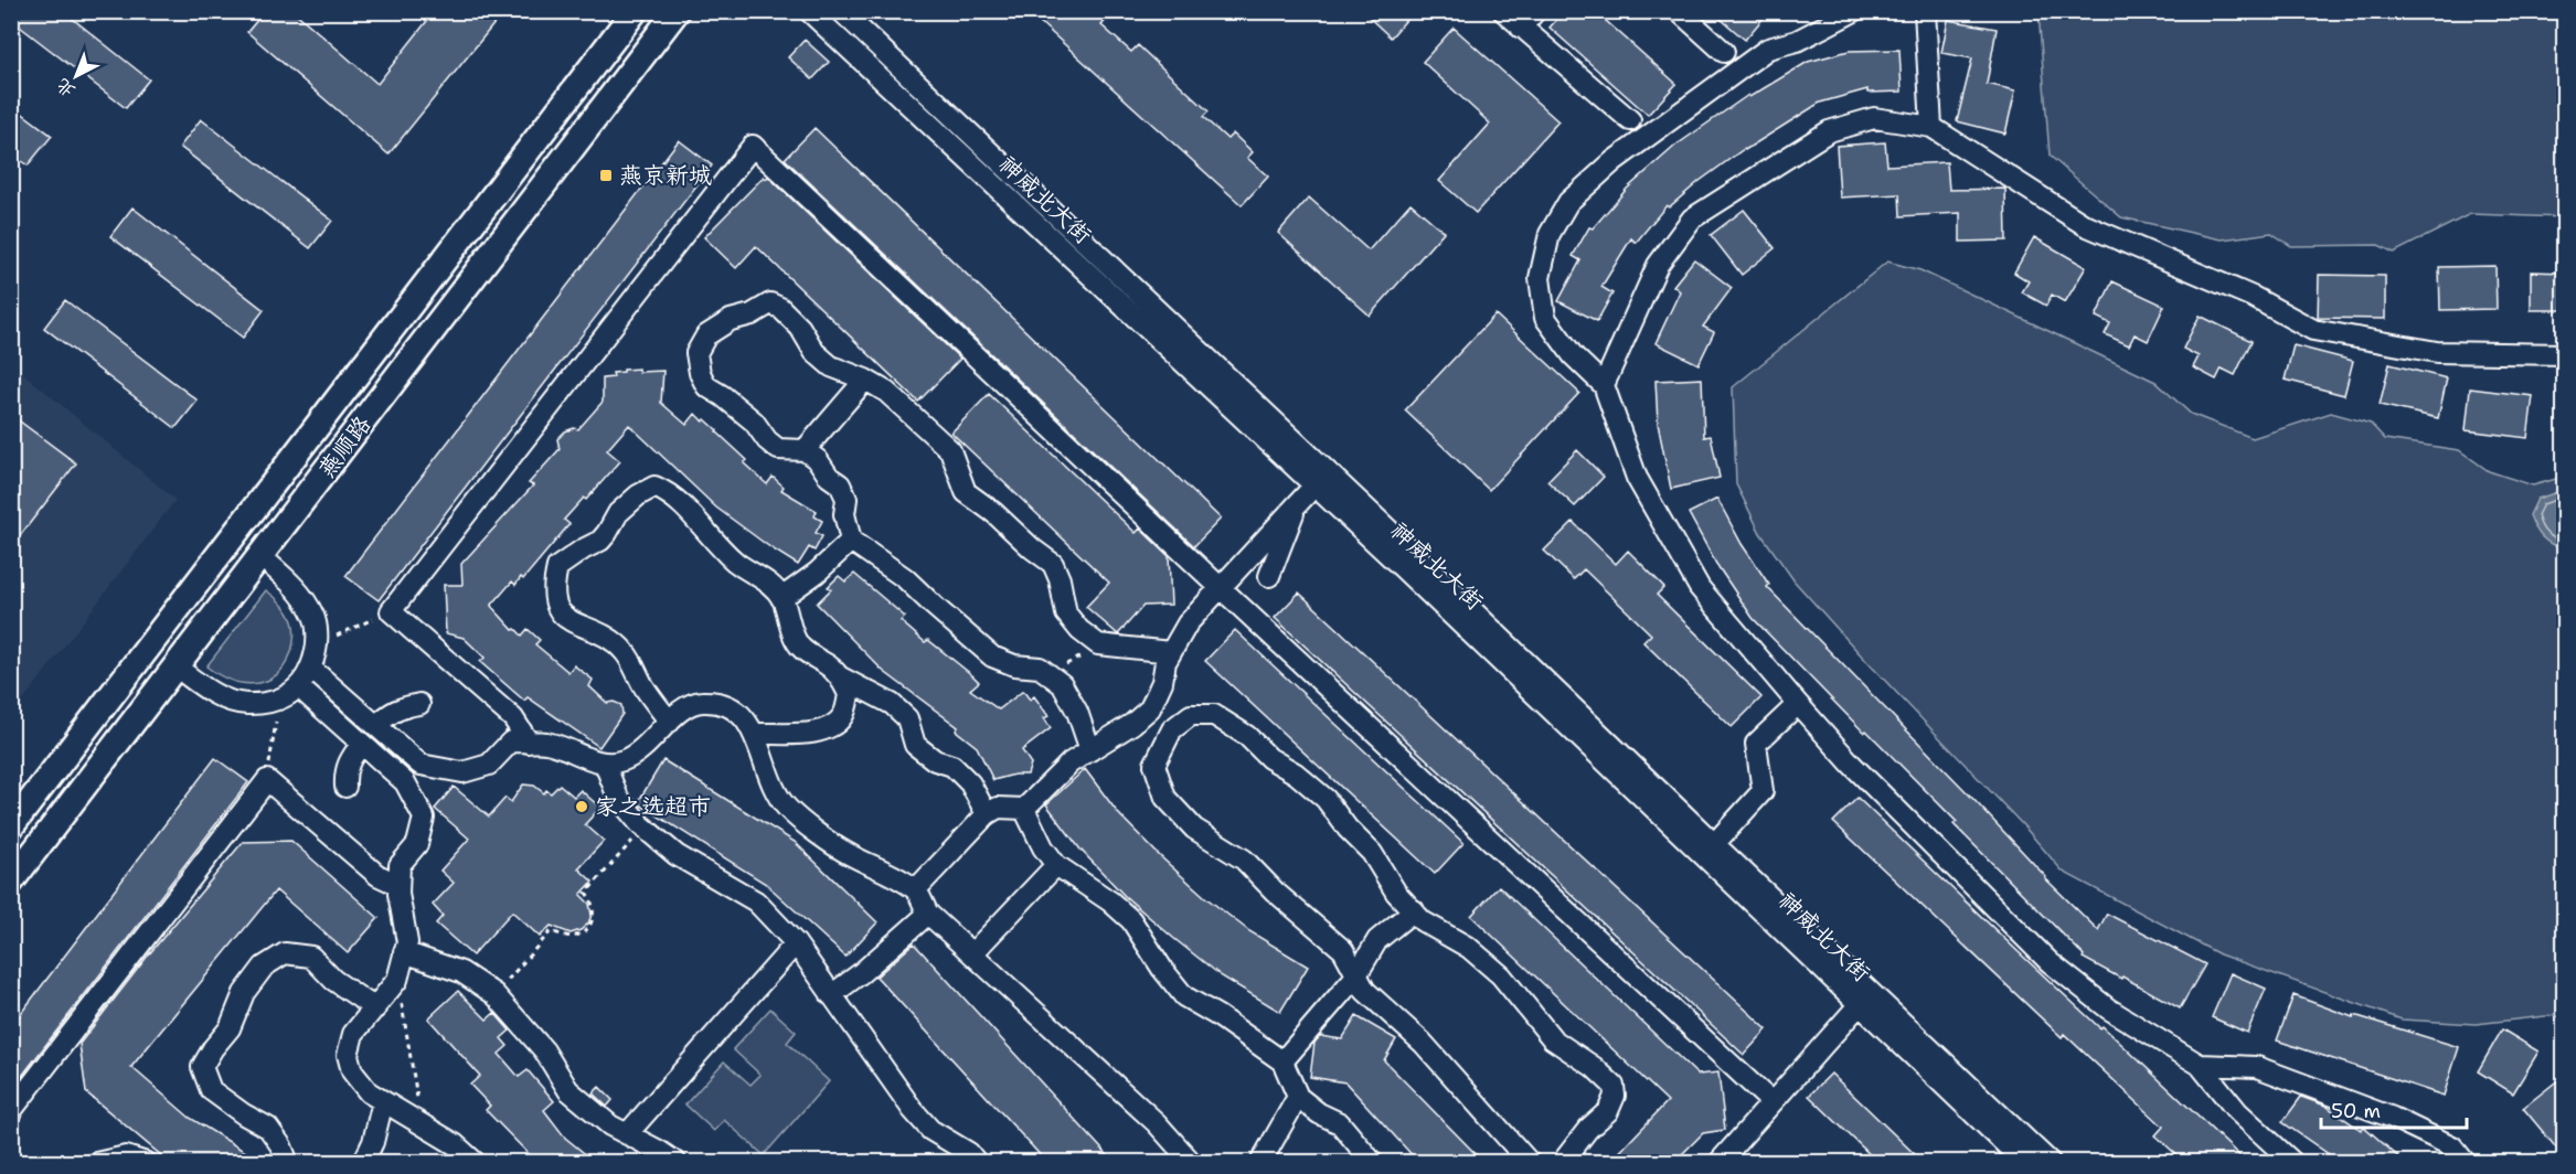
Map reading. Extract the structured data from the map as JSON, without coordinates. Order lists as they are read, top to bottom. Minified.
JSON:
{"streets":{"main road":["燕顺路"],"street":["神威北大街"]},"places":{"transit":["燕京新城"],"other":["家之选超市"]},"scale_bar":"50 m","north":"bottom left"}
